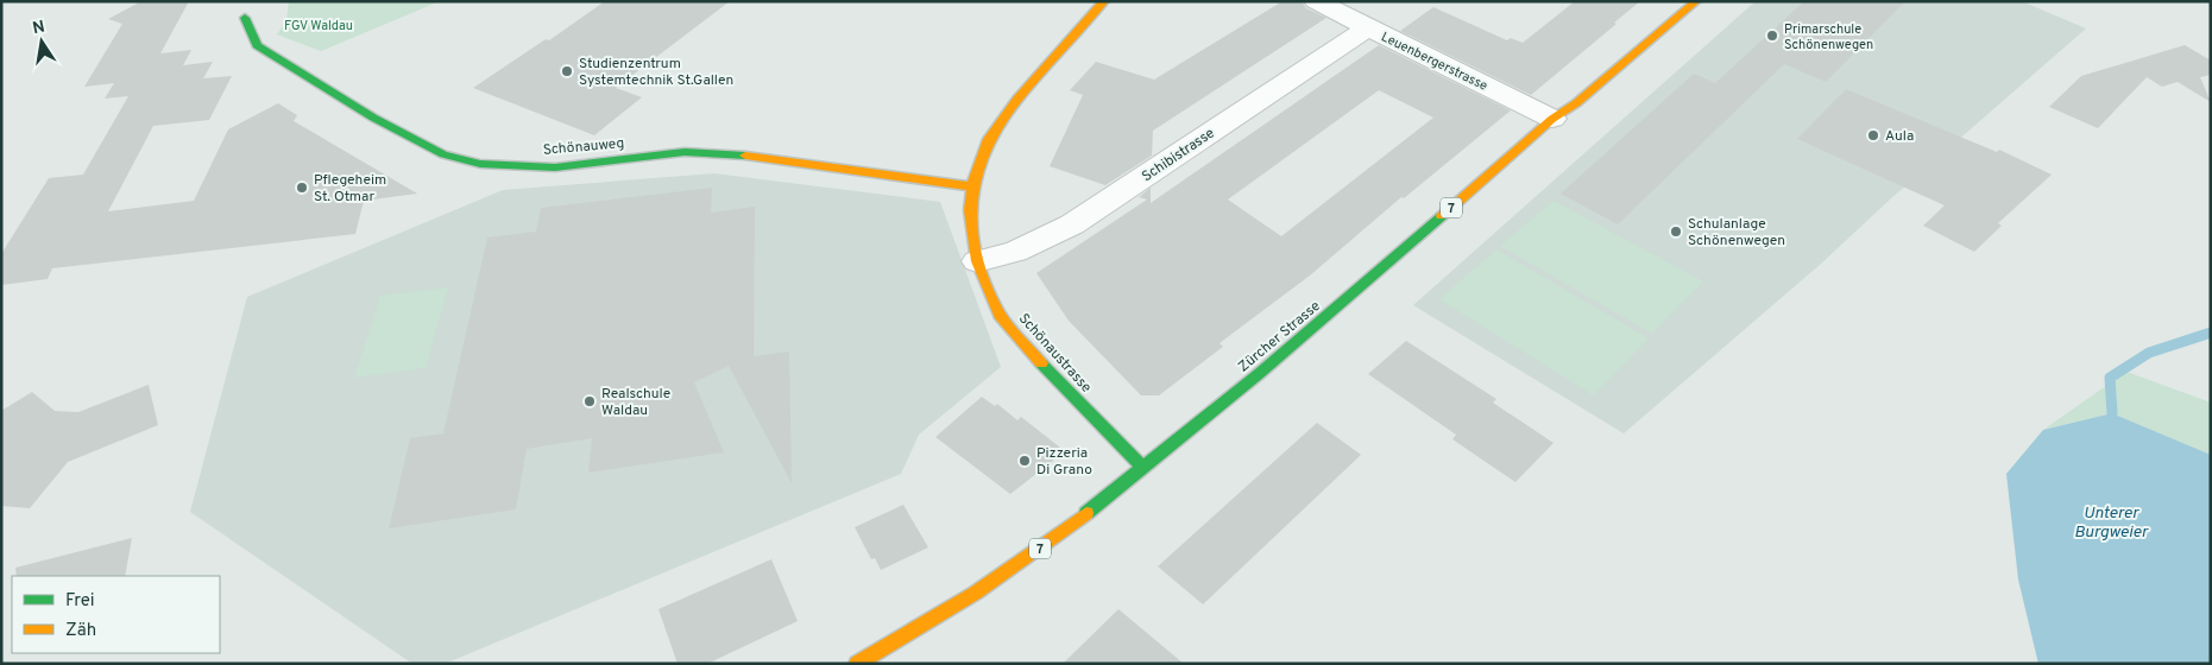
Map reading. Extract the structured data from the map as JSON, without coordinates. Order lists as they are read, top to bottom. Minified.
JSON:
{"streets":{"street":["Leuenbergerstrasse","Schönauweg","Schibistrasse","7","Zürcher Strasse","Schönaustrasse"]},"crossings":[["Leuenbergerstrasse","Schibistrasse"],["Leuenbergerstrasse","Zürcher Strasse"],["Schönauweg","Schönaustrasse"],["Schibistrasse","Schönaustrasse"],["Zürcher Strasse","Schönaustrasse"]],"water":["Unterer Burgweier"],"parks":["FGV Waldau"],"places":["Primarschule Schönenwegen","Studienzentrum Systemtechnik St.Gallen","Aula","Pflegeheim St. Otmar","Schulanlage Schönenwegen","Realschule Waldau","Pizzeria Di Grano"],"legend":["Frei","Zäh"],"north":"top"}
